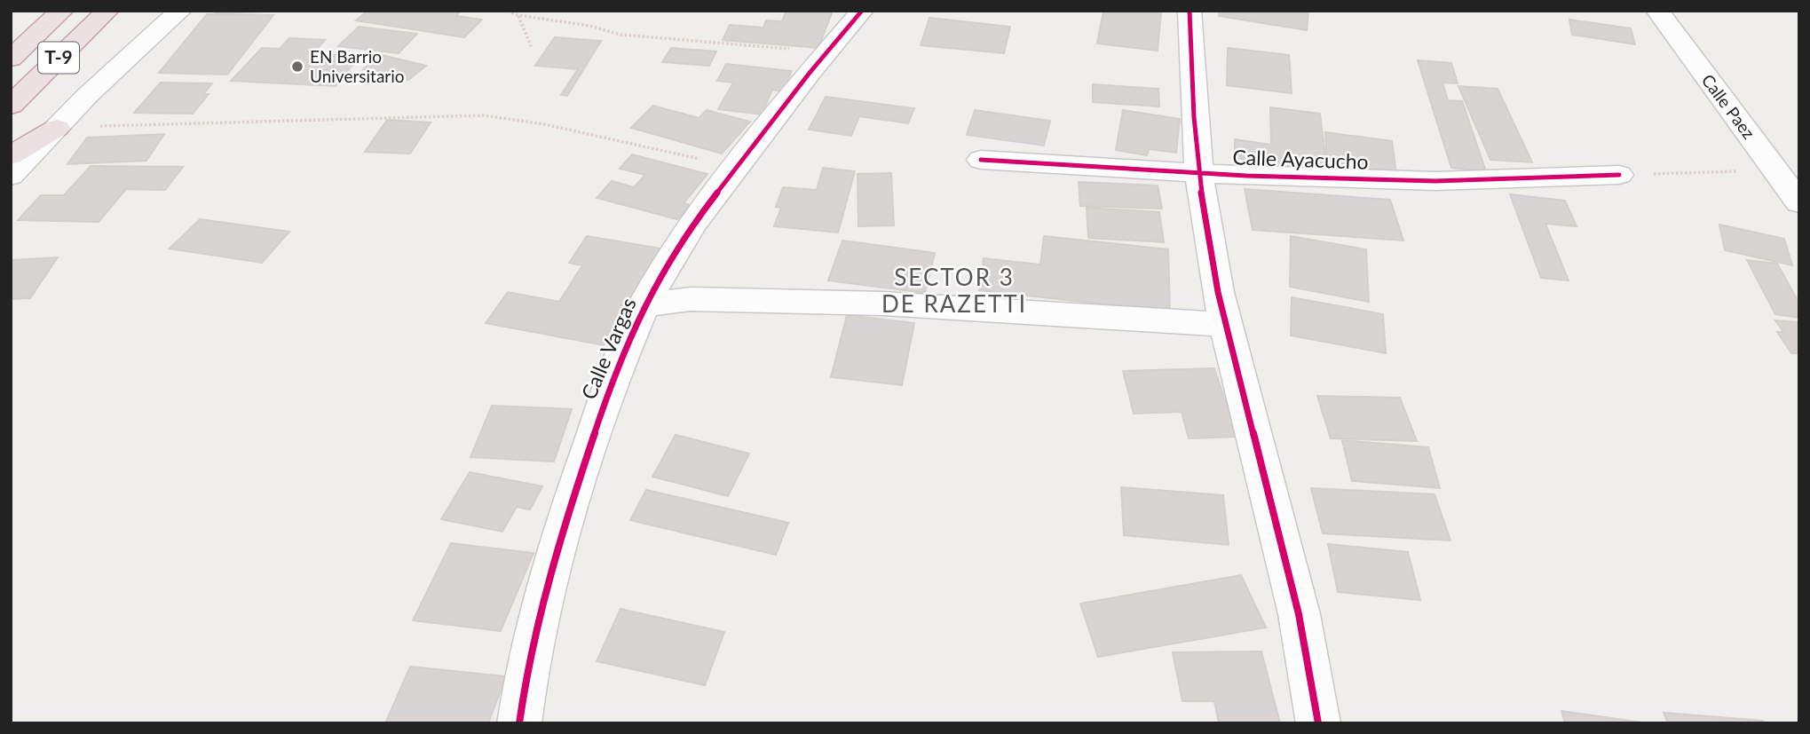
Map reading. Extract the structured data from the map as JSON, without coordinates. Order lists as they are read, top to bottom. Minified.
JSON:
{"streets":{"highway":["T-9"],"street":["Calle Paez","Calle Ayacucho","Calle Vargas"]},"districts":["SECTOR 3 DE RAZETTI"],"places":["EN Barrio Universitario"]}
